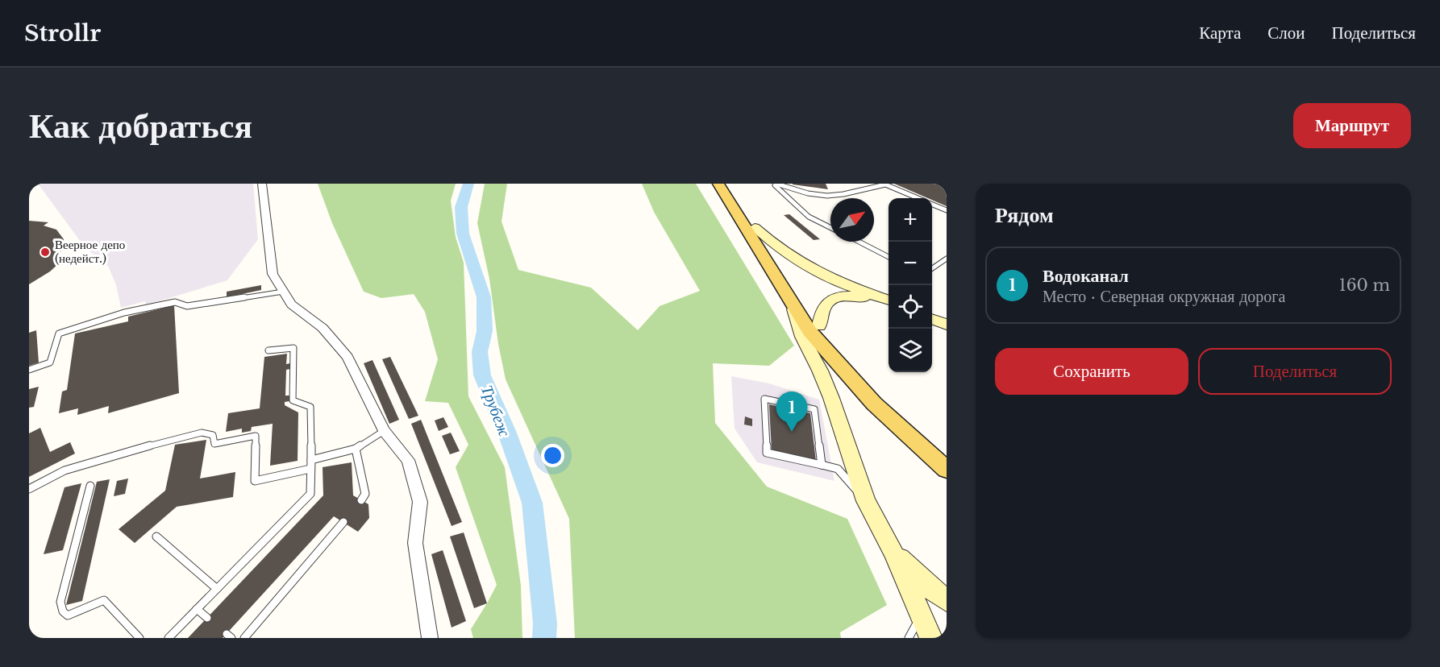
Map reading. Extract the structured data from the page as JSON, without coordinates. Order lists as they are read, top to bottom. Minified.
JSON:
{"water":["Трубеж"],"places":["Веерное депо (недейст.)"],"north":"top right","page":{"header":"Strollr","nav":["Карта","Слои","Поделиться"],"buttons":["Маршрут",["Сохранить","Поделиться"]],"title":"Как добраться","heading":"Рядом","map_buttons":["+","−"],"list":[{"mark":"1","name":"Водоканал","note":"Место · Северная окружная дорога","value":"160 m"}],"pins":"1"}}
